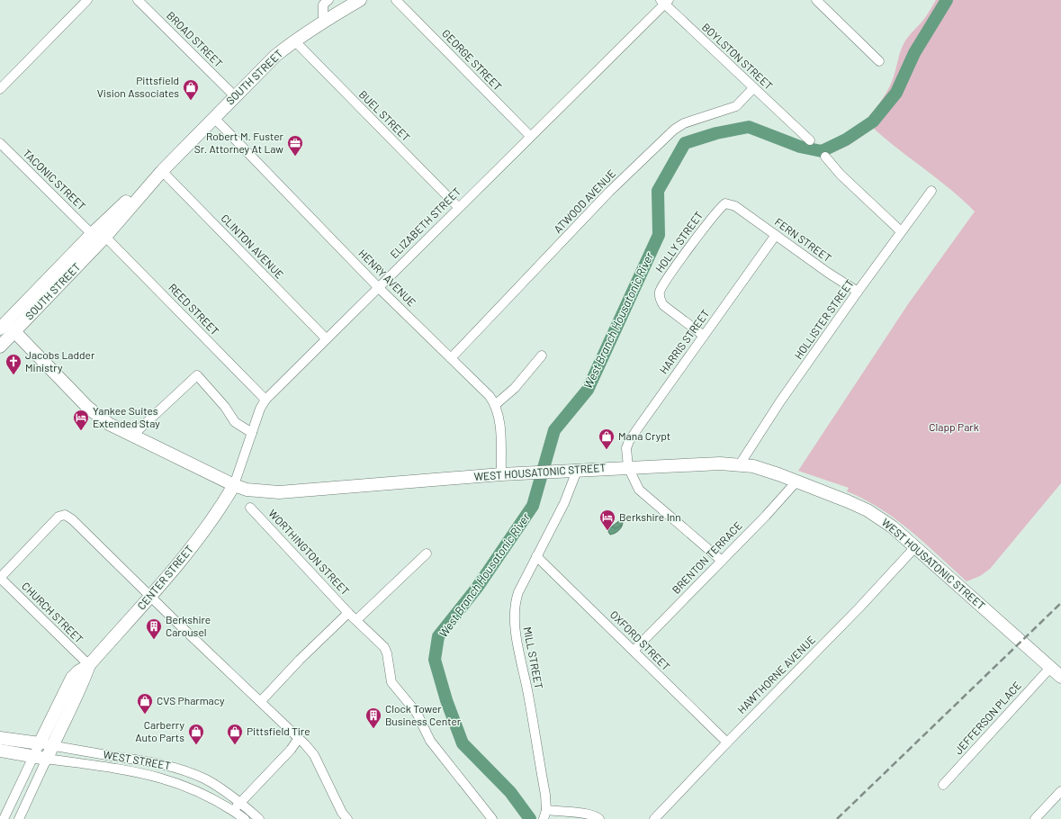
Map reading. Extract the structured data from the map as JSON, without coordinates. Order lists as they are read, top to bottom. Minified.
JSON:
{"streets":{"highway":["SOUTH STREET","WEST HOUSATONIC STREET","CENTER STREET","WEST STREET"],"street":["BROAD STREET","BOYLSTON STREET","GEORGE STREET","BUEL STREET","TACONIC STREET","ATWOOD AVENUE","ELIZABETH STREET","FERN STREET","HOLLY STREET","CLINTON AVENUE","HENRY AVENUE","REED STREET","HOLLISTER STREET","HARRIS STREET","WORTHINGTON STREET","BRENTON TERRACE","CHURCH STREET","OXFORD STREET","MILL STREET","HAWTHORNE AVENUE","JEFFERSON PLACE"]},"crossings":[["BROAD STREET","SOUTH STREET"],["BOYLSTON STREET","ATWOOD AVENUE"],["BOYLSTON STREET","ELIZABETH STREET"],["GEORGE STREET","ELIZABETH STREET"],["SOUTH STREET","BUEL STREET"],["SOUTH STREET","TACONIC STREET"],["SOUTH STREET","CLINTON AVENUE"],["SOUTH STREET","HENRY AVENUE"],["SOUTH STREET","REED STREET"],["SOUTH STREET","WEST HOUSATONIC STREET"],["BUEL STREET","ELIZABETH STREET"],["ATWOOD AVENUE","HENRY AVENUE"],["ELIZABETH STREET","CLINTON AVENUE"],["ELIZABETH STREET","HENRY AVENUE"],["ELIZABETH STREET","REED STREET"],["ELIZABETH STREET","WEST HOUSATONIC STREET"],["ELIZABETH STREET","CENTER STREET"],["FERN STREET","HOLLY STREET"],["FERN STREET","HOLLISTER STREET"],["FERN STREET","HARRIS STREET"],["HOLLY STREET","HARRIS STREET"],["HENRY AVENUE","WEST HOUSATONIC STREET"],["HOLLISTER STREET","WEST HOUSATONIC STREET"],["HARRIS STREET","WEST HOUSATONIC STREET"],["WEST HOUSATONIC STREET","BRENTON TERRACE"],["WEST HOUSATONIC STREET","CENTER STREET"],["WEST HOUSATONIC STREET","MILL STREET"],["WEST HOUSATONIC STREET","HAWTHORNE AVENUE"],["WEST HOUSATONIC STREET","JEFFERSON PLACE"],["BRENTON TERRACE","OXFORD STREET"],["CENTER STREET","CHURCH STREET"],["CENTER STREET","WEST STREET"],["OXFORD STREET","MILL STREET"],["OXFORD STREET","HAWTHORNE AVENUE"]],"water":["West Branch Housatonic River"],"parks":["Clapp Park"],"places":{"shop":["Pittsfield Vision Associates","Mana Crypt","CVS Pharmacy","Carberry Auto Parts","Pittsfield Tire"],"office":["Robert M. Fuster Sr. Attorney At Law"],"church":["Jacobs Ladder Ministry"],"hotel":["Yankee Suites Extended Stay","Berkshire Inn"],"building":["Berkshire Carousel","Clock Tower Business Center"]}}
